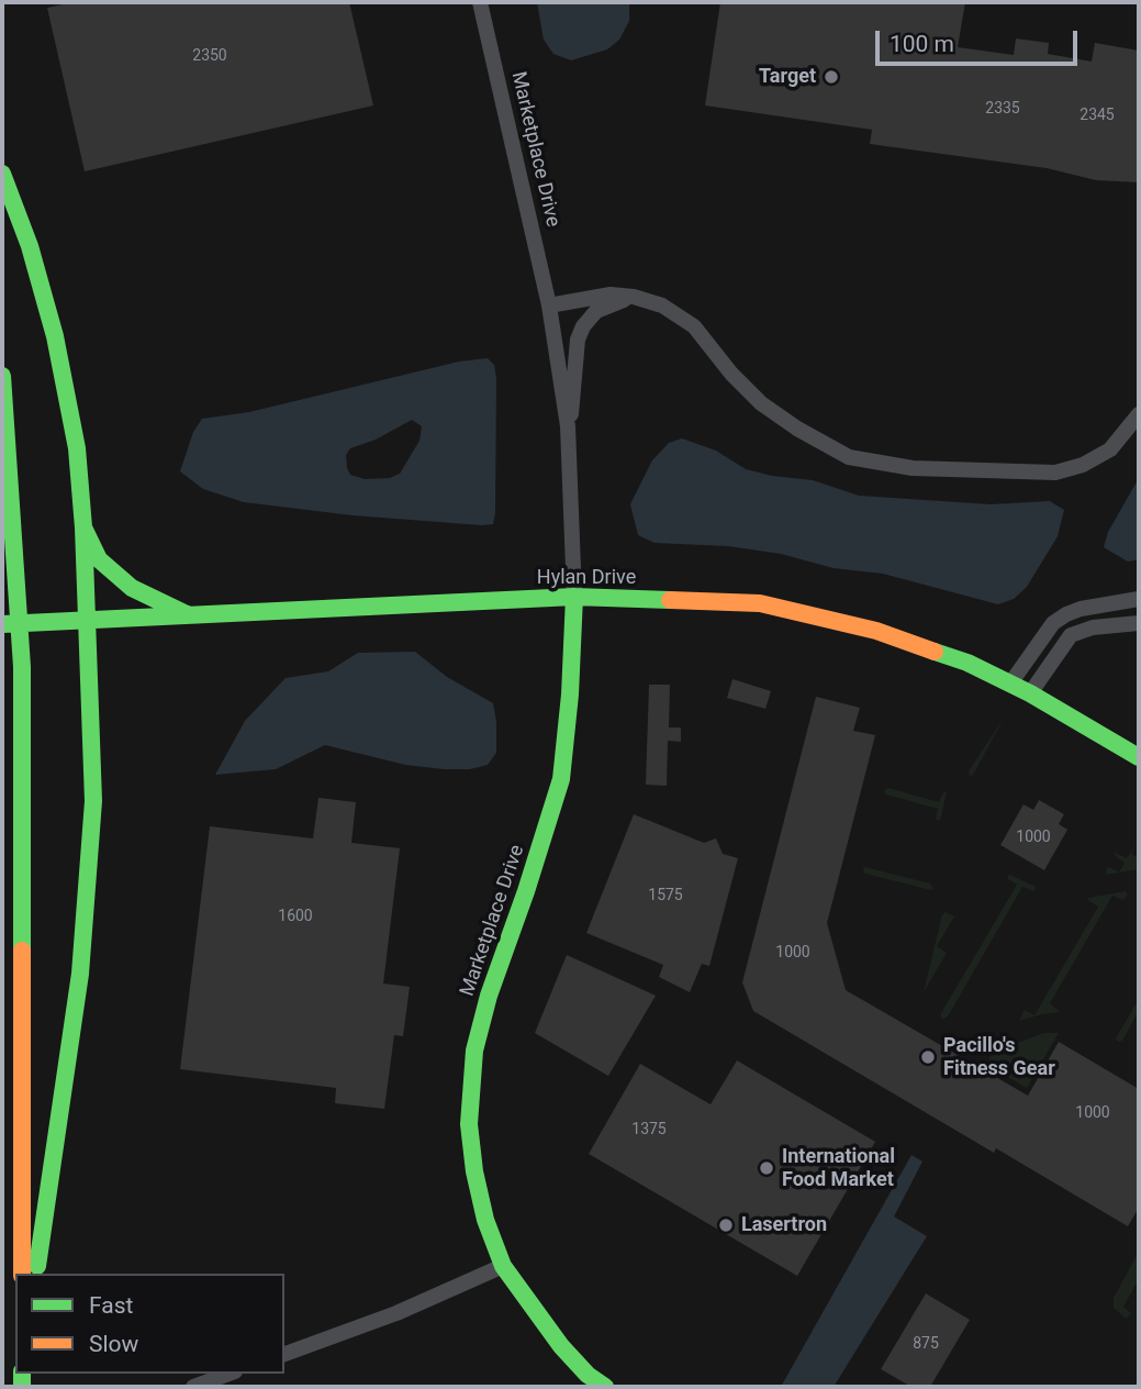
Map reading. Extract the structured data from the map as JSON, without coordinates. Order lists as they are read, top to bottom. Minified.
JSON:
{"streets":{"main road":["Marketplace Drive","Hylan Drive"]},"crossings":[["Marketplace Drive","Hylan Drive"]],"places":["Target","Pacillo's Fitness Gear","International Food Market","Lasertron"],"house_numbers":["2350","2335","2345","1000","1575","1600","1000","1000","1375","875"],"legend":["Fast","Slow"],"scale_bar":"100 m"}
